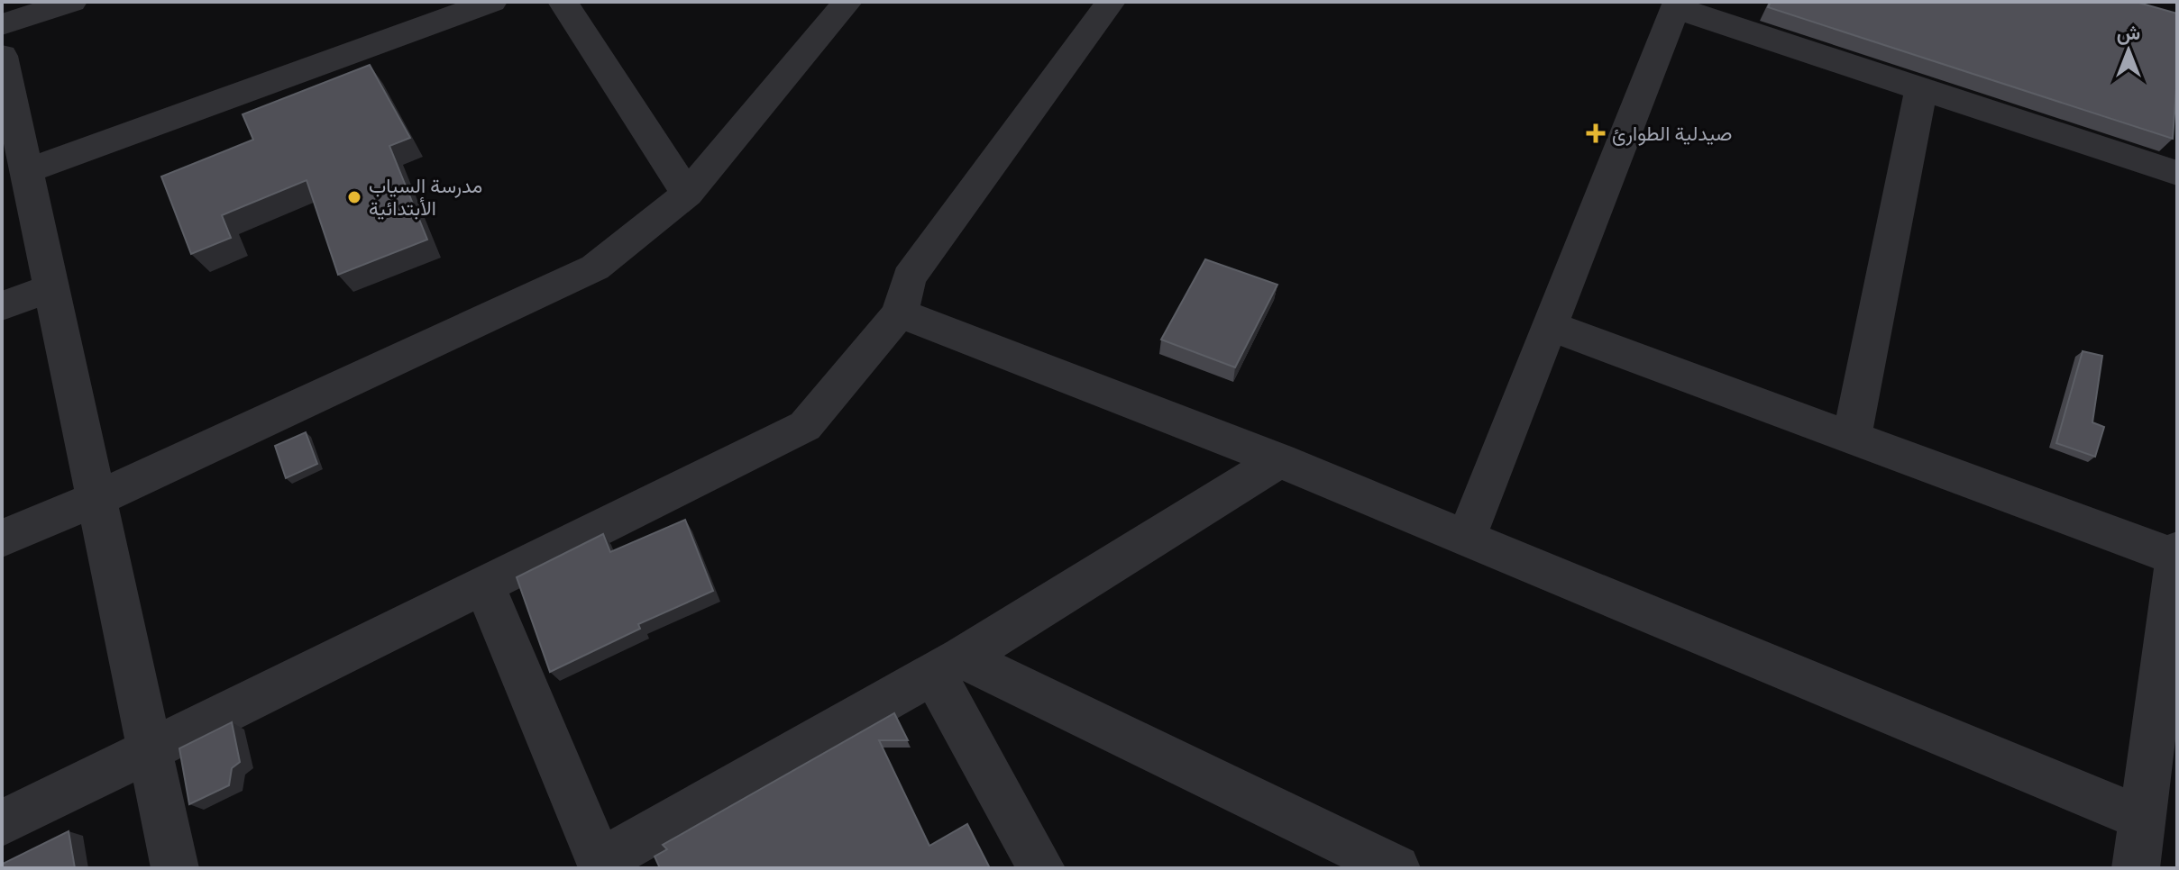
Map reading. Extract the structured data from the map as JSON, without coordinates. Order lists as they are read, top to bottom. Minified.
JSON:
{"places":{"health":["صيدلية الطوارئ"],"other":["مدرسة السياب الأبتدائية"]},"north":"top"}
